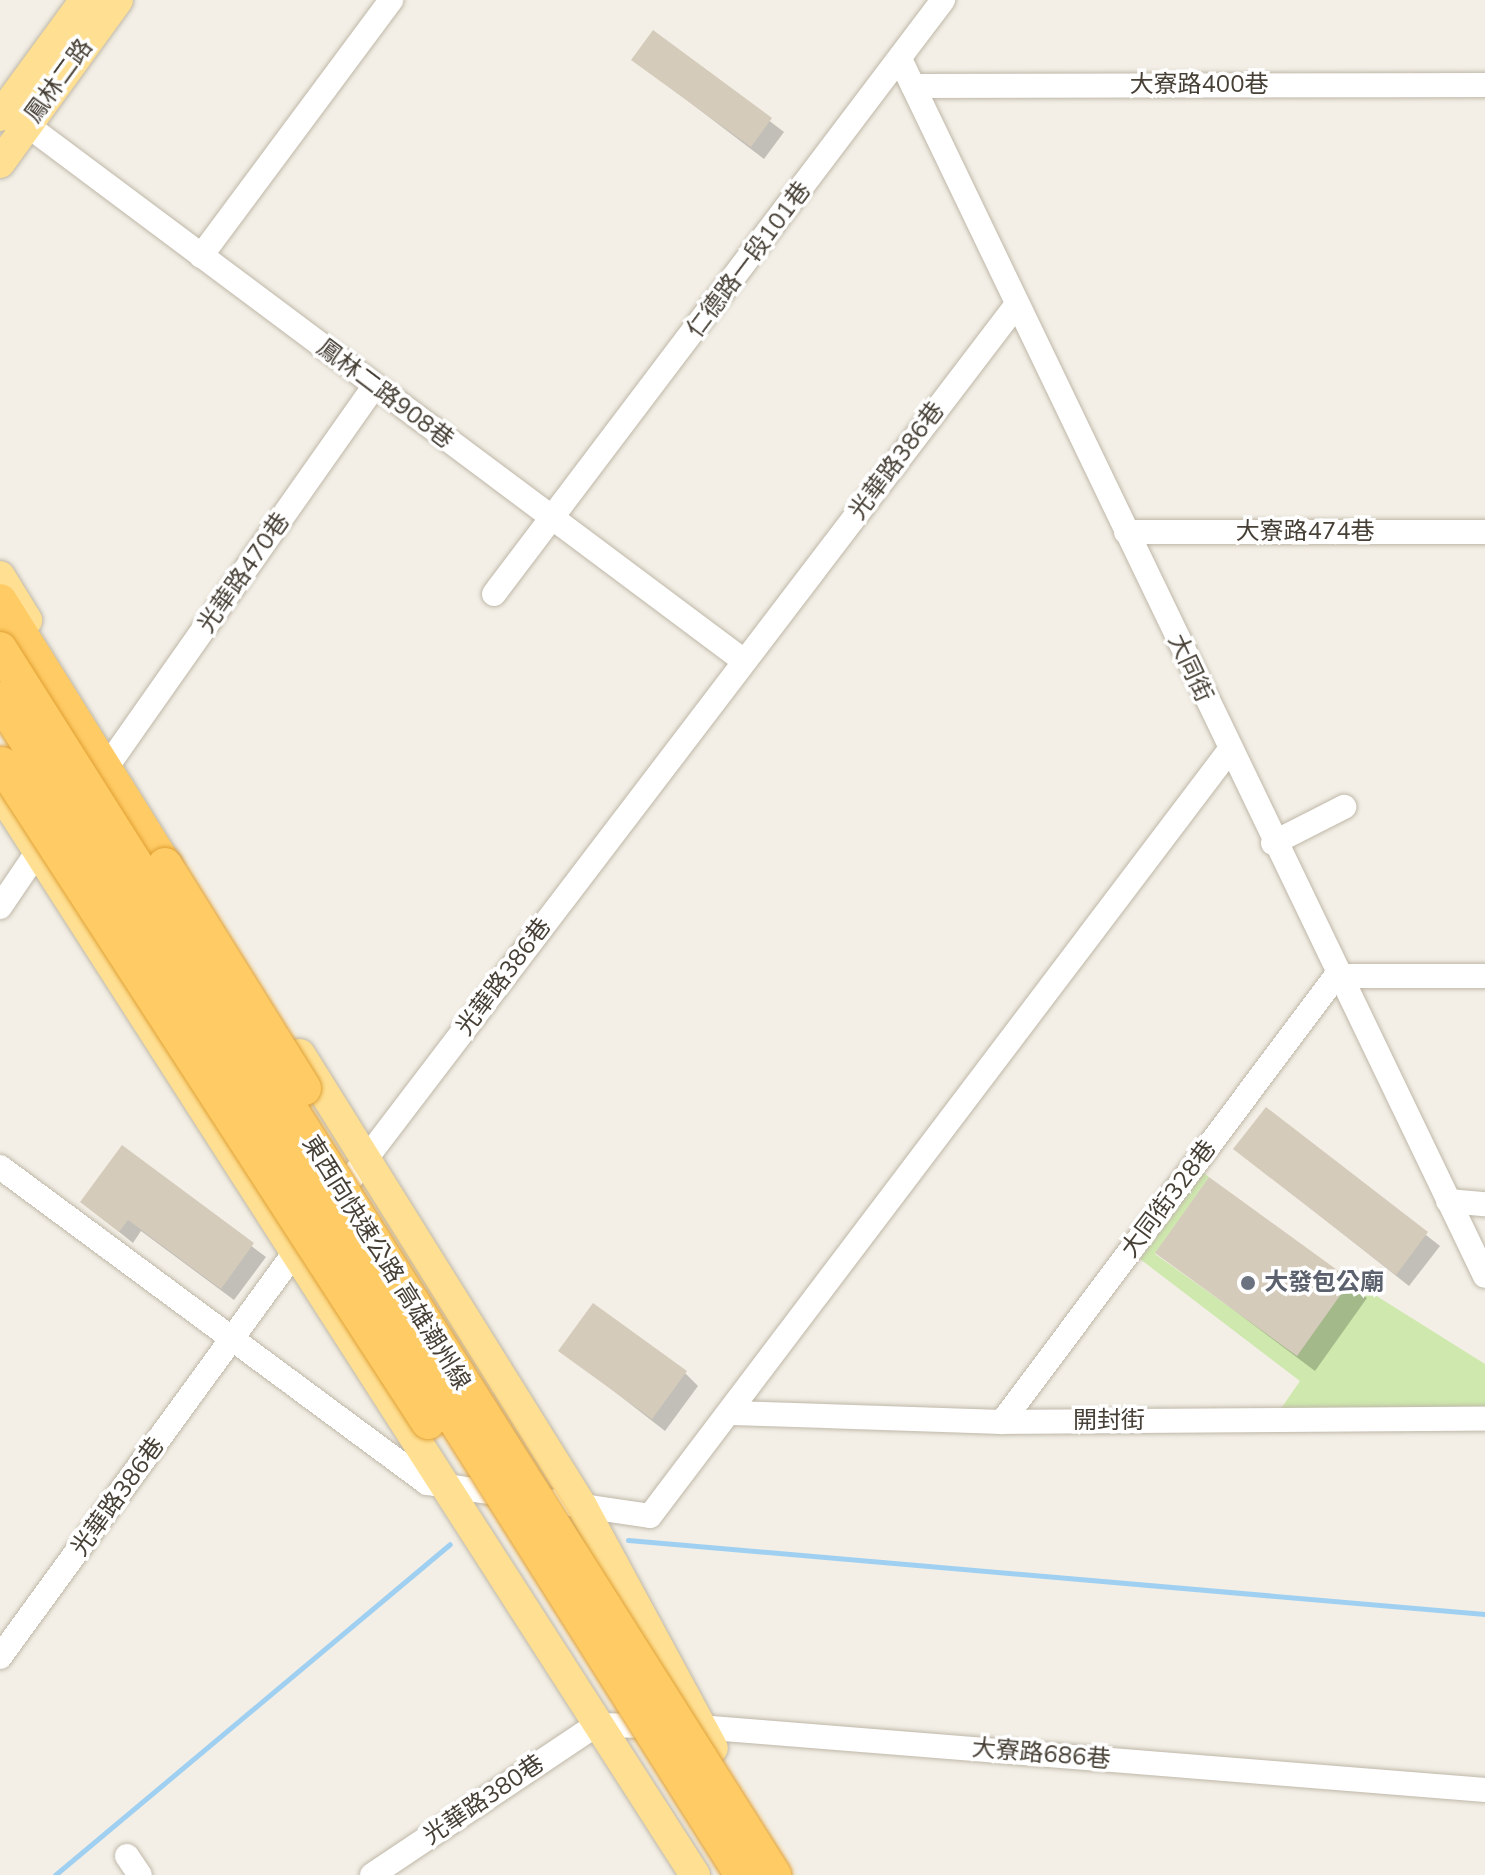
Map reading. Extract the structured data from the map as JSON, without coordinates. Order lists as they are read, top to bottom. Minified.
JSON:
{"streets":{"highway":["東西向快速公路 高雄潮州線"],"main road":["鳳林二路"],"street":["大寮路400巷","仁德路一段101巷","鳳林二路908巷","光華路386巷","大寮路474巷","光華路470巷","大同街","大同街328巷","開封街","大寮路686巷","光華路380巷"]},"crossings":[["鳳林二路","鳳林二路908巷"],["大寮路400巷","大同街"],["仁德路一段101巷","鳳林二路908巷"],["仁德路一段101巷","大同街"],["鳳林二路908巷","光華路386巷"],["鳳林二路908巷","光華路470巷"],["光華路386巷","大同街"],["大寮路474巷","大同街"],["大同街","大同街328巷"],["大同街328巷","開封街"],["東西向快速公路 高雄潮州線","大寮路686巷"],["大寮路686巷","光華路380巷"]],"places":["大發包公廟"]}
